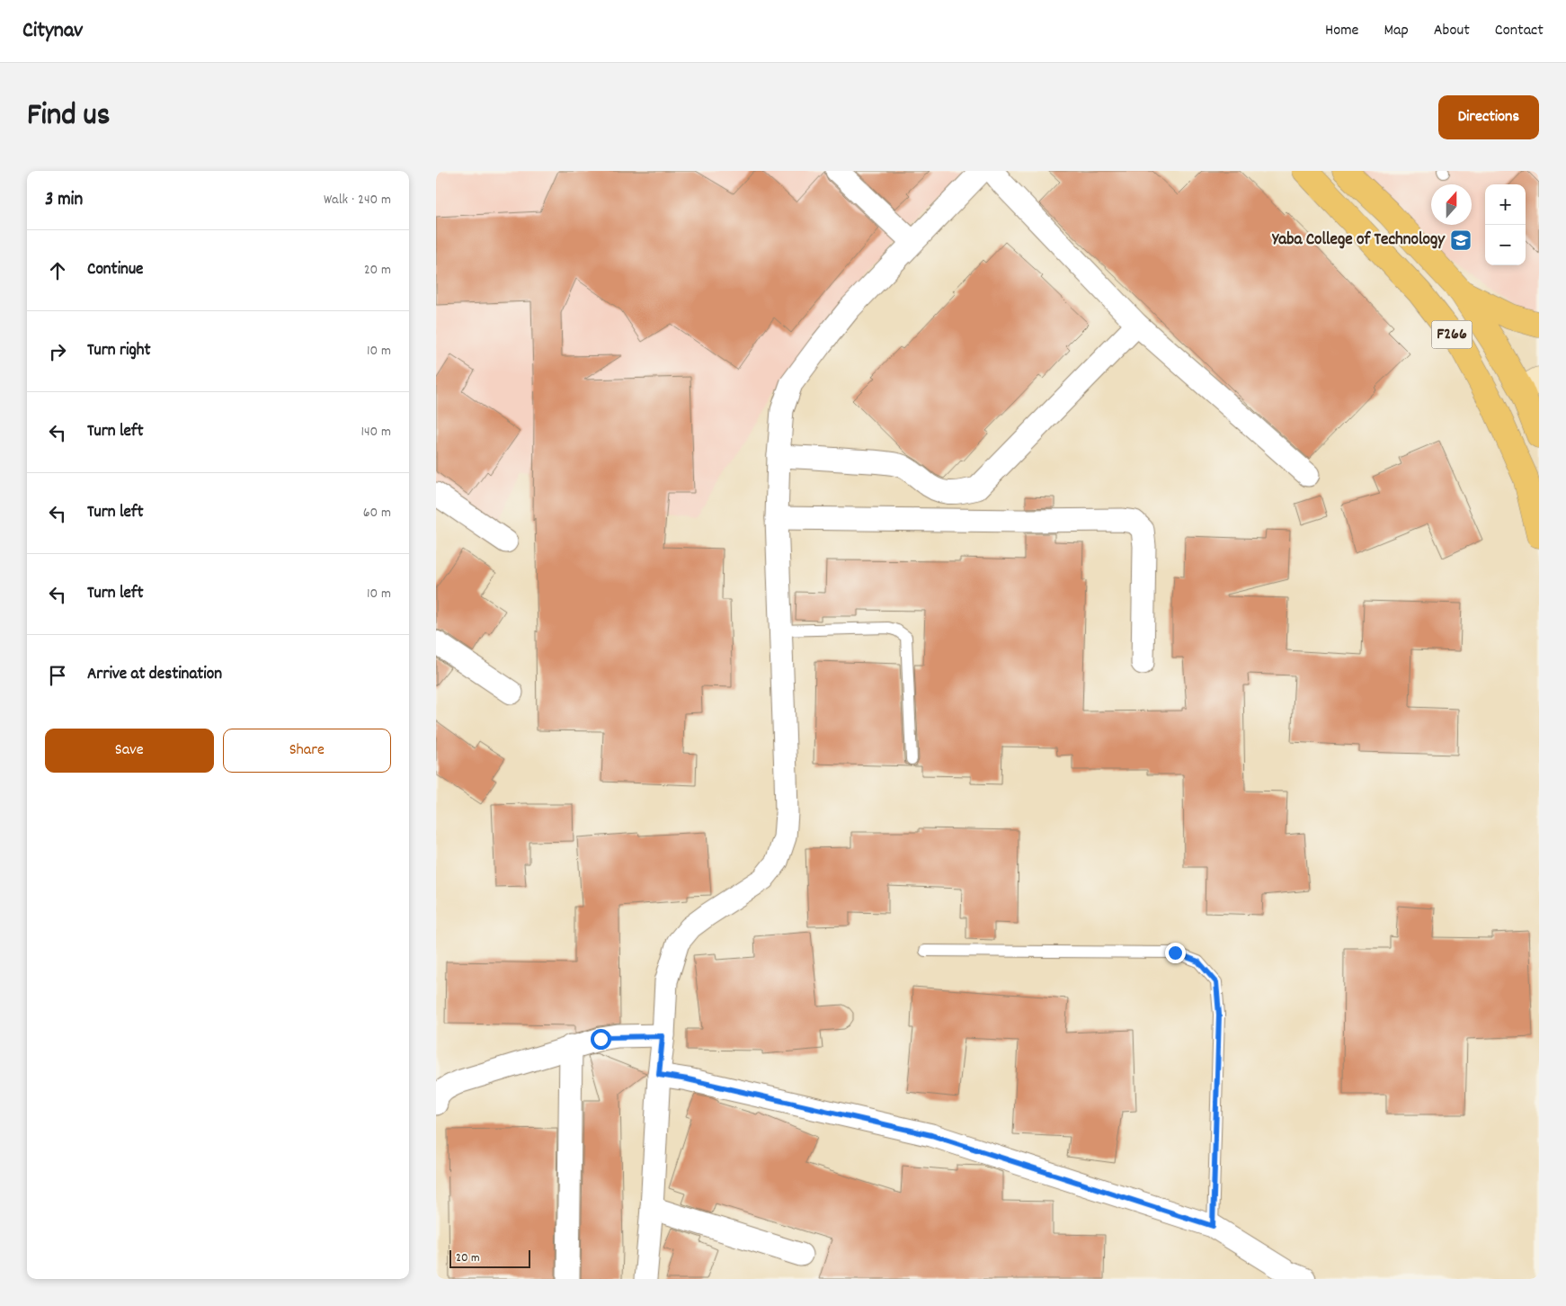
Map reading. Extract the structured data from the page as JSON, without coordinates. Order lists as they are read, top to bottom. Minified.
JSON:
{"streets":{"highway":["F266"]},"places":{"school or university":["Yaba College of Technology"]},"scale_bar":"20 m","north":"top","page":{"header":"Citynav","nav":["Home","Map","About","Contact"],"title":"Find us","buttons":["Directions",["Save","Share"]],"heading":["3 min","Walk · 240 m"],"map_buttons":["+","−"],"list":[["Continue","20 m"],["Turn right","10 m"],["Turn left","140 m"],["Turn left","60 m"],["Turn left","10 m"],"Arrive at destination"],"scale":"20 m"}}
